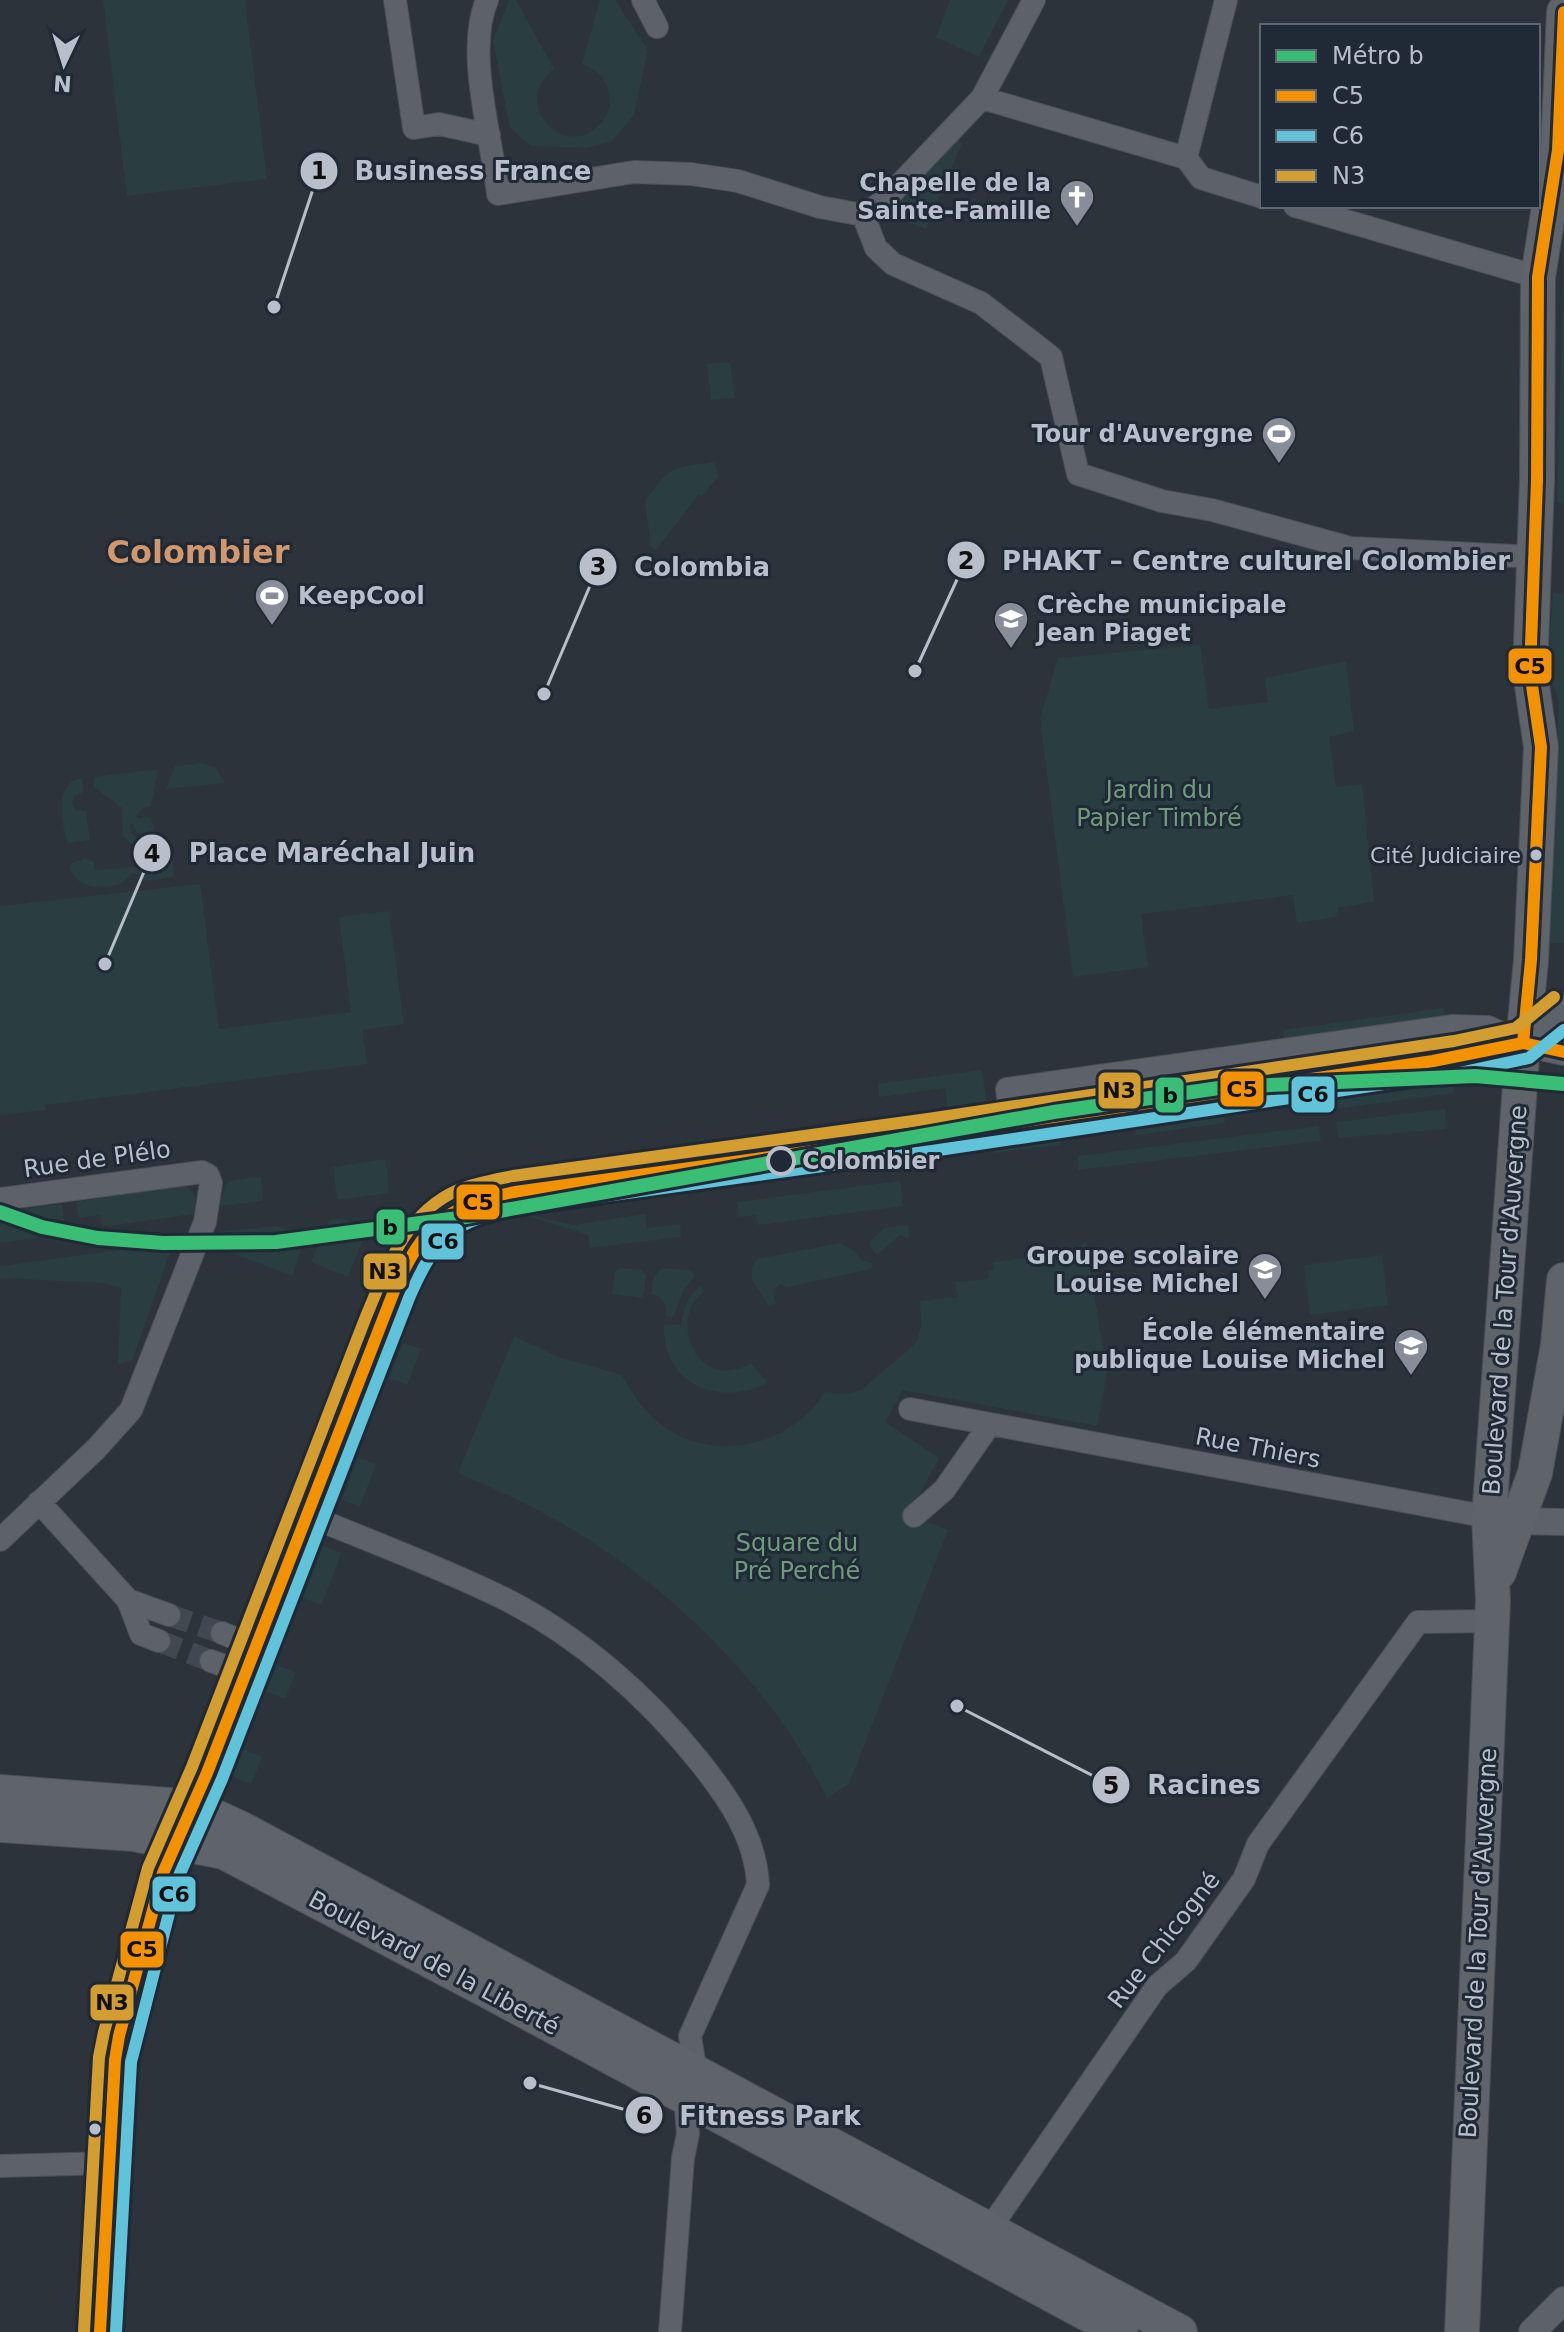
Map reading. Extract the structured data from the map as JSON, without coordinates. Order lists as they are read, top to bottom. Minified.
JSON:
{"streets":{"main road":["Boulevard de la Tour d'Auvergne","Boulevard de la Liberté"],"street":["Rue de Plélo","Rue Thiers","Rue Chicogné"]},"crossings":[["Boulevard de la Tour d'Auvergne","Rue Thiers"],["Boulevard de la Tour d'Auvergne","Rue Chicogné"],["Rue Chicogné","Boulevard de la Liberté"]],"districts":["Colombier"],"parks":["Jardin du Papier Timbré","Square du Pré Perché"],"places":{"church":["Chapelle de la Sainte-Famille"],"other":["Business France","PHAKT – Centre culturel Colombier","Colombia","Cité Judiciaire","Place Maréchal Juin","Colombier","Racines","Fitness Park"],"sports":["Tour d'Auvergne","KeepCool"],"school or university":["Crèche municipale Jean Piaget","Groupe scolaire Louise Michel","École élémentaire publique Louise Michel"]},"lines":["transit line C5","transit line N3","transit line C6","metro line b"],"legend":["Métro b","C5","C6","N3"],"north":"bottom"}
